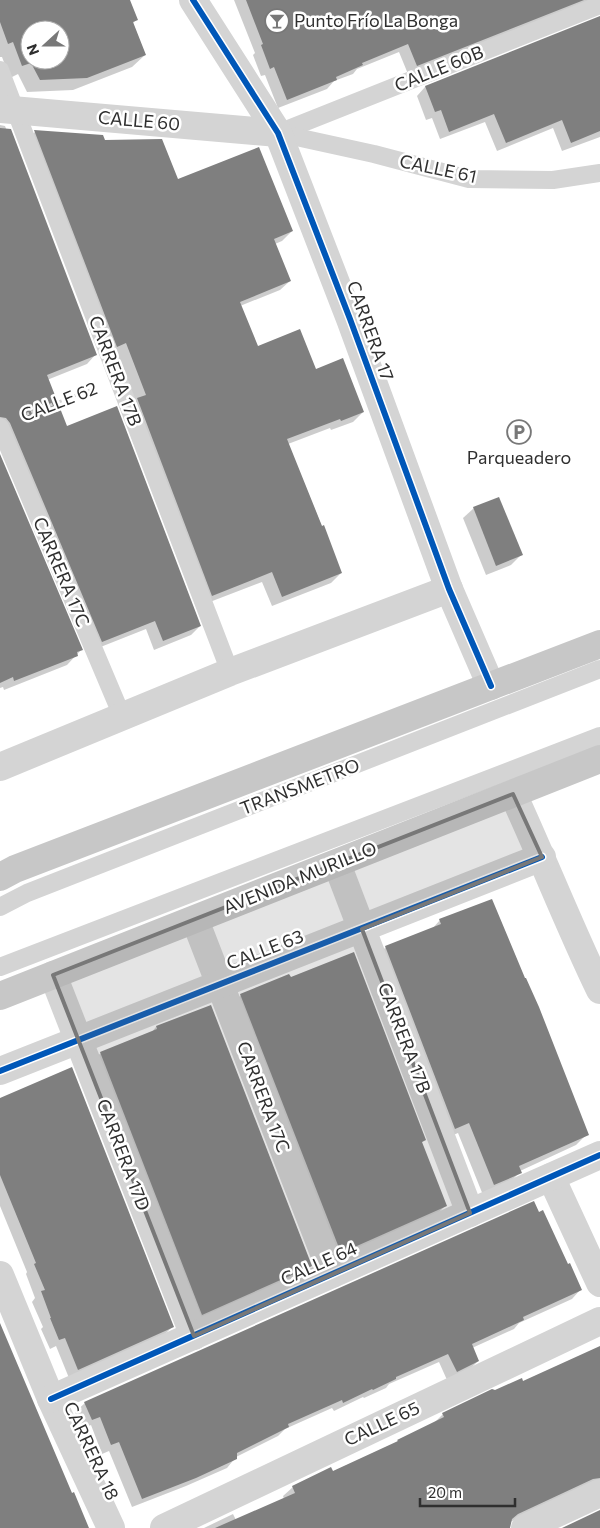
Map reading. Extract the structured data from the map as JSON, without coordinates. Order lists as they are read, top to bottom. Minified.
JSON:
{"streets":{"main road":["AVENIDA MURILLO"],"street":["CALLE 60","CARRERA 17","CARRERA 17B","CARRERA 17C","CALLE 63","CARRERA 17D","CALLE 64","CALLE 65","CARRERA 18"],"lane":["CALLE 60B","CALLE 61","TRANSMETRO"],"path":["CALLE 62"]},"crossings":[["CALLE 60B","CALLE 60"],["CALLE 60B","CALLE 61"],["CALLE 60B","CARRERA 17"],["CALLE 60","CALLE 61"],["CALLE 60","CARRERA 17"],["CALLE 60","CARRERA 17B"],["CALLE 61","CARRERA 17"],["CARRERA 17B","CALLE 62"],["CARRERA 17B","AVENIDA MURILLO"],["CARRERA 17B","CALLE 63"],["CARRERA 17B","CALLE 64"],["CARRERA 17C","AVENIDA MURILLO"],["CARRERA 17C","CALLE 63"],["CARRERA 17C","CALLE 64"],["AVENIDA MURILLO","CARRERA 17D"],["CALLE 63","CARRERA 17D"],["CARRERA 17D","CALLE 64"],["CALLE 64","CARRERA 18"]],"places":{"bar":["Punto Frío La Bonga"],"parking":["Parqueadero"]},"scale_bar":"20 m","north":"left"}
